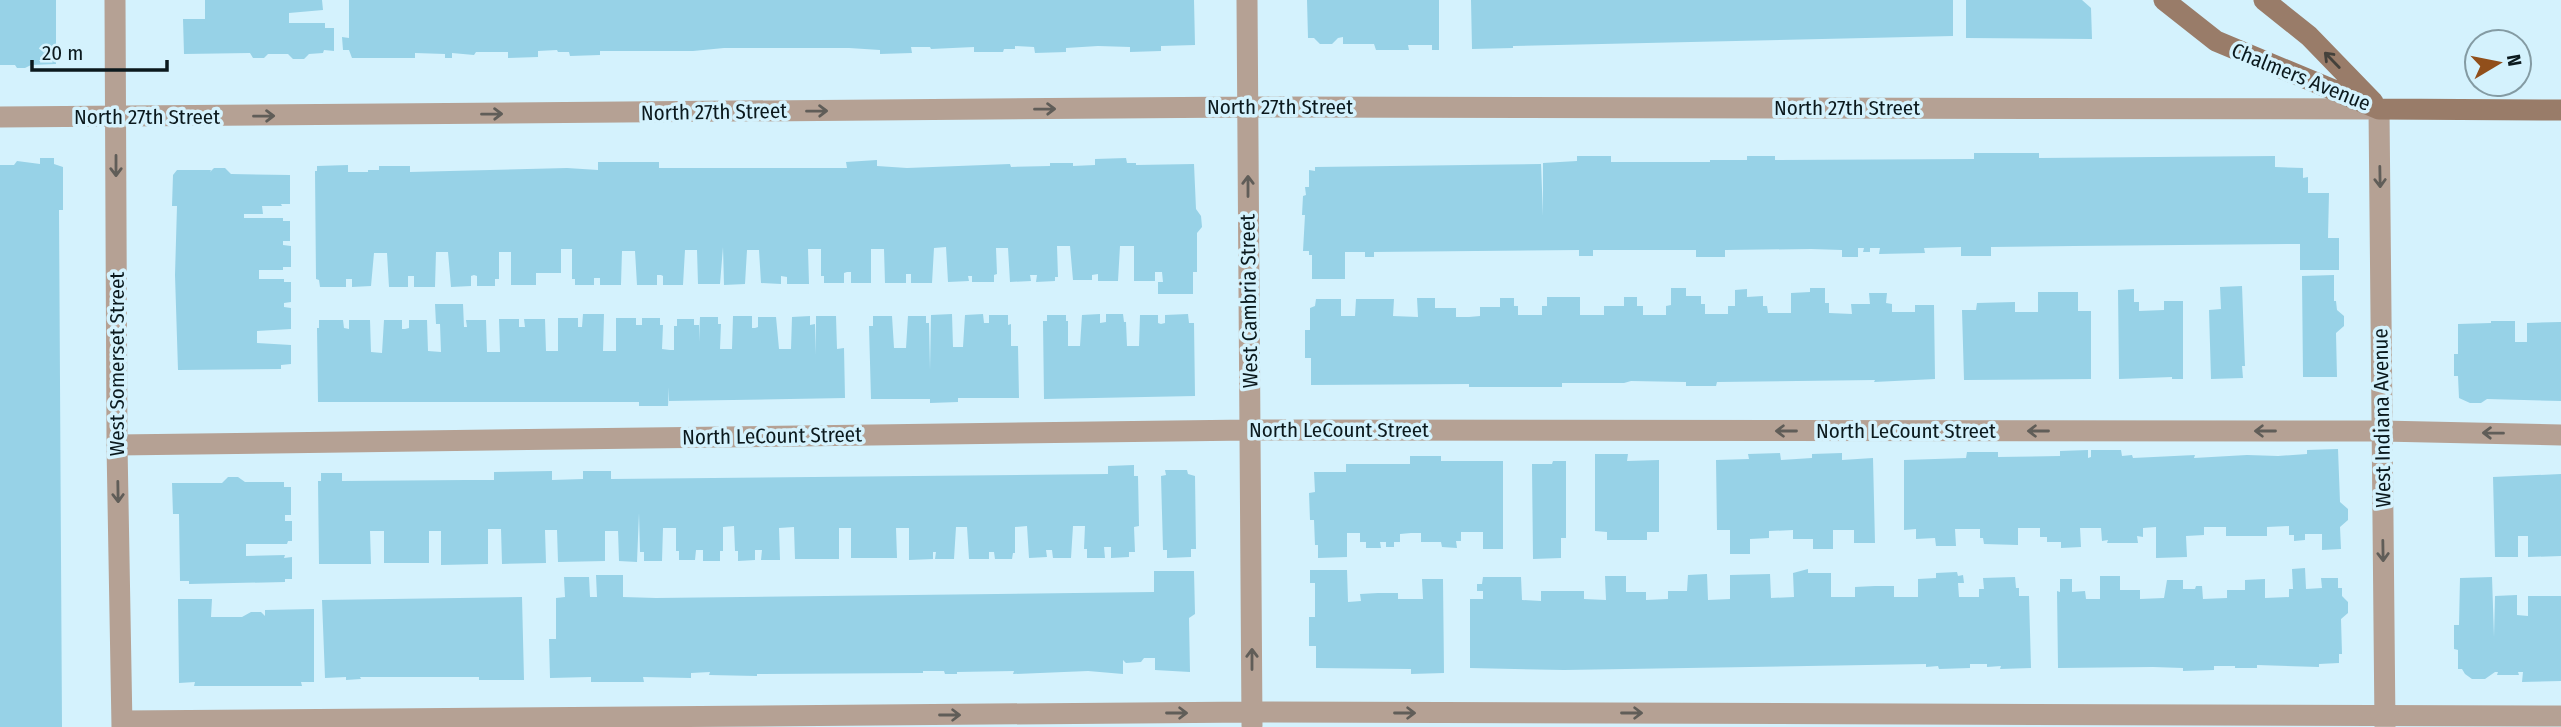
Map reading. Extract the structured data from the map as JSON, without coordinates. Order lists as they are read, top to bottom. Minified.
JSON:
{"streets":{"street":["Chalmers Avenue","North 27th Street","West Cambria Street","West Somerset Street","West Indiana Avenue","North LeCount Street"]},"crossings":[["Chalmers Avenue","North 27th Street"],["Chalmers Avenue","West Indiana Avenue"],["North 27th Street","West Cambria Street"],["North 27th Street","West Somerset Street"],["North 27th Street","West Indiana Avenue"],["West Cambria Street","North LeCount Street"],["West Somerset Street","North LeCount Street"],["West Indiana Avenue","North LeCount Street"]],"one_way":["North 27th Street","West Cambria Street","West Somerset Street","West Indiana Avenue","North LeCount Street"],"scale_bar":"20 m","north":"right"}
